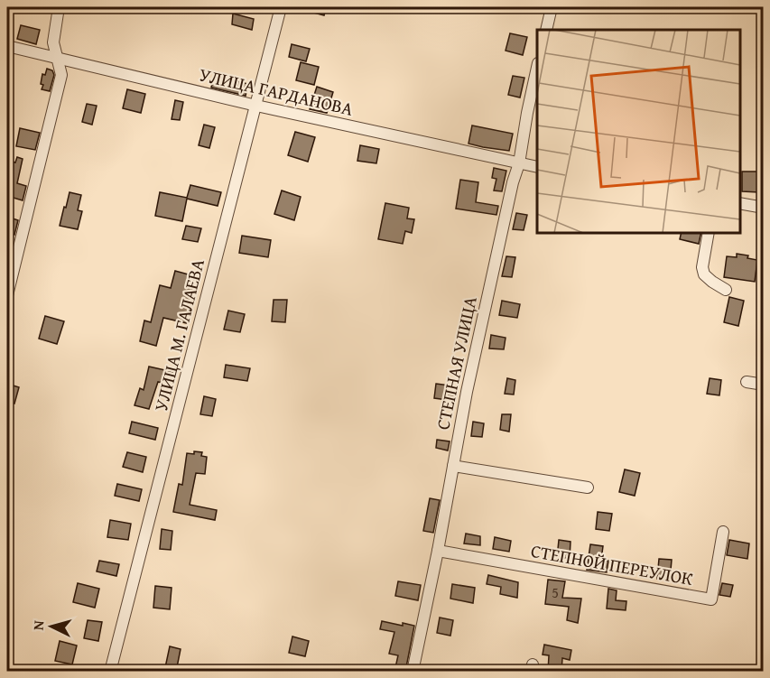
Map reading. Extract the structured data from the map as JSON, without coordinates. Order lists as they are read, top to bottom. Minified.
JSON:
{"streets":{"street":["УЛИЦА ГАРДАНОВА","УЛИЦА М. ГАЛАЕВА","СТЕПНАЯ УЛИЦА","СТЕПНОЙ ПЕРЕУЛОК"]},"crossings":[["УЛИЦА ГАРДАНОВА","УЛИЦА М. ГАЛАЕВА"],["УЛИЦА ГАРДАНОВА","СТЕПНАЯ УЛИЦА"],["СТЕПНАЯ УЛИЦА","СТЕПНОЙ ПЕРЕУЛОК"]],"house_numbers":["5"],"north":"left"}
